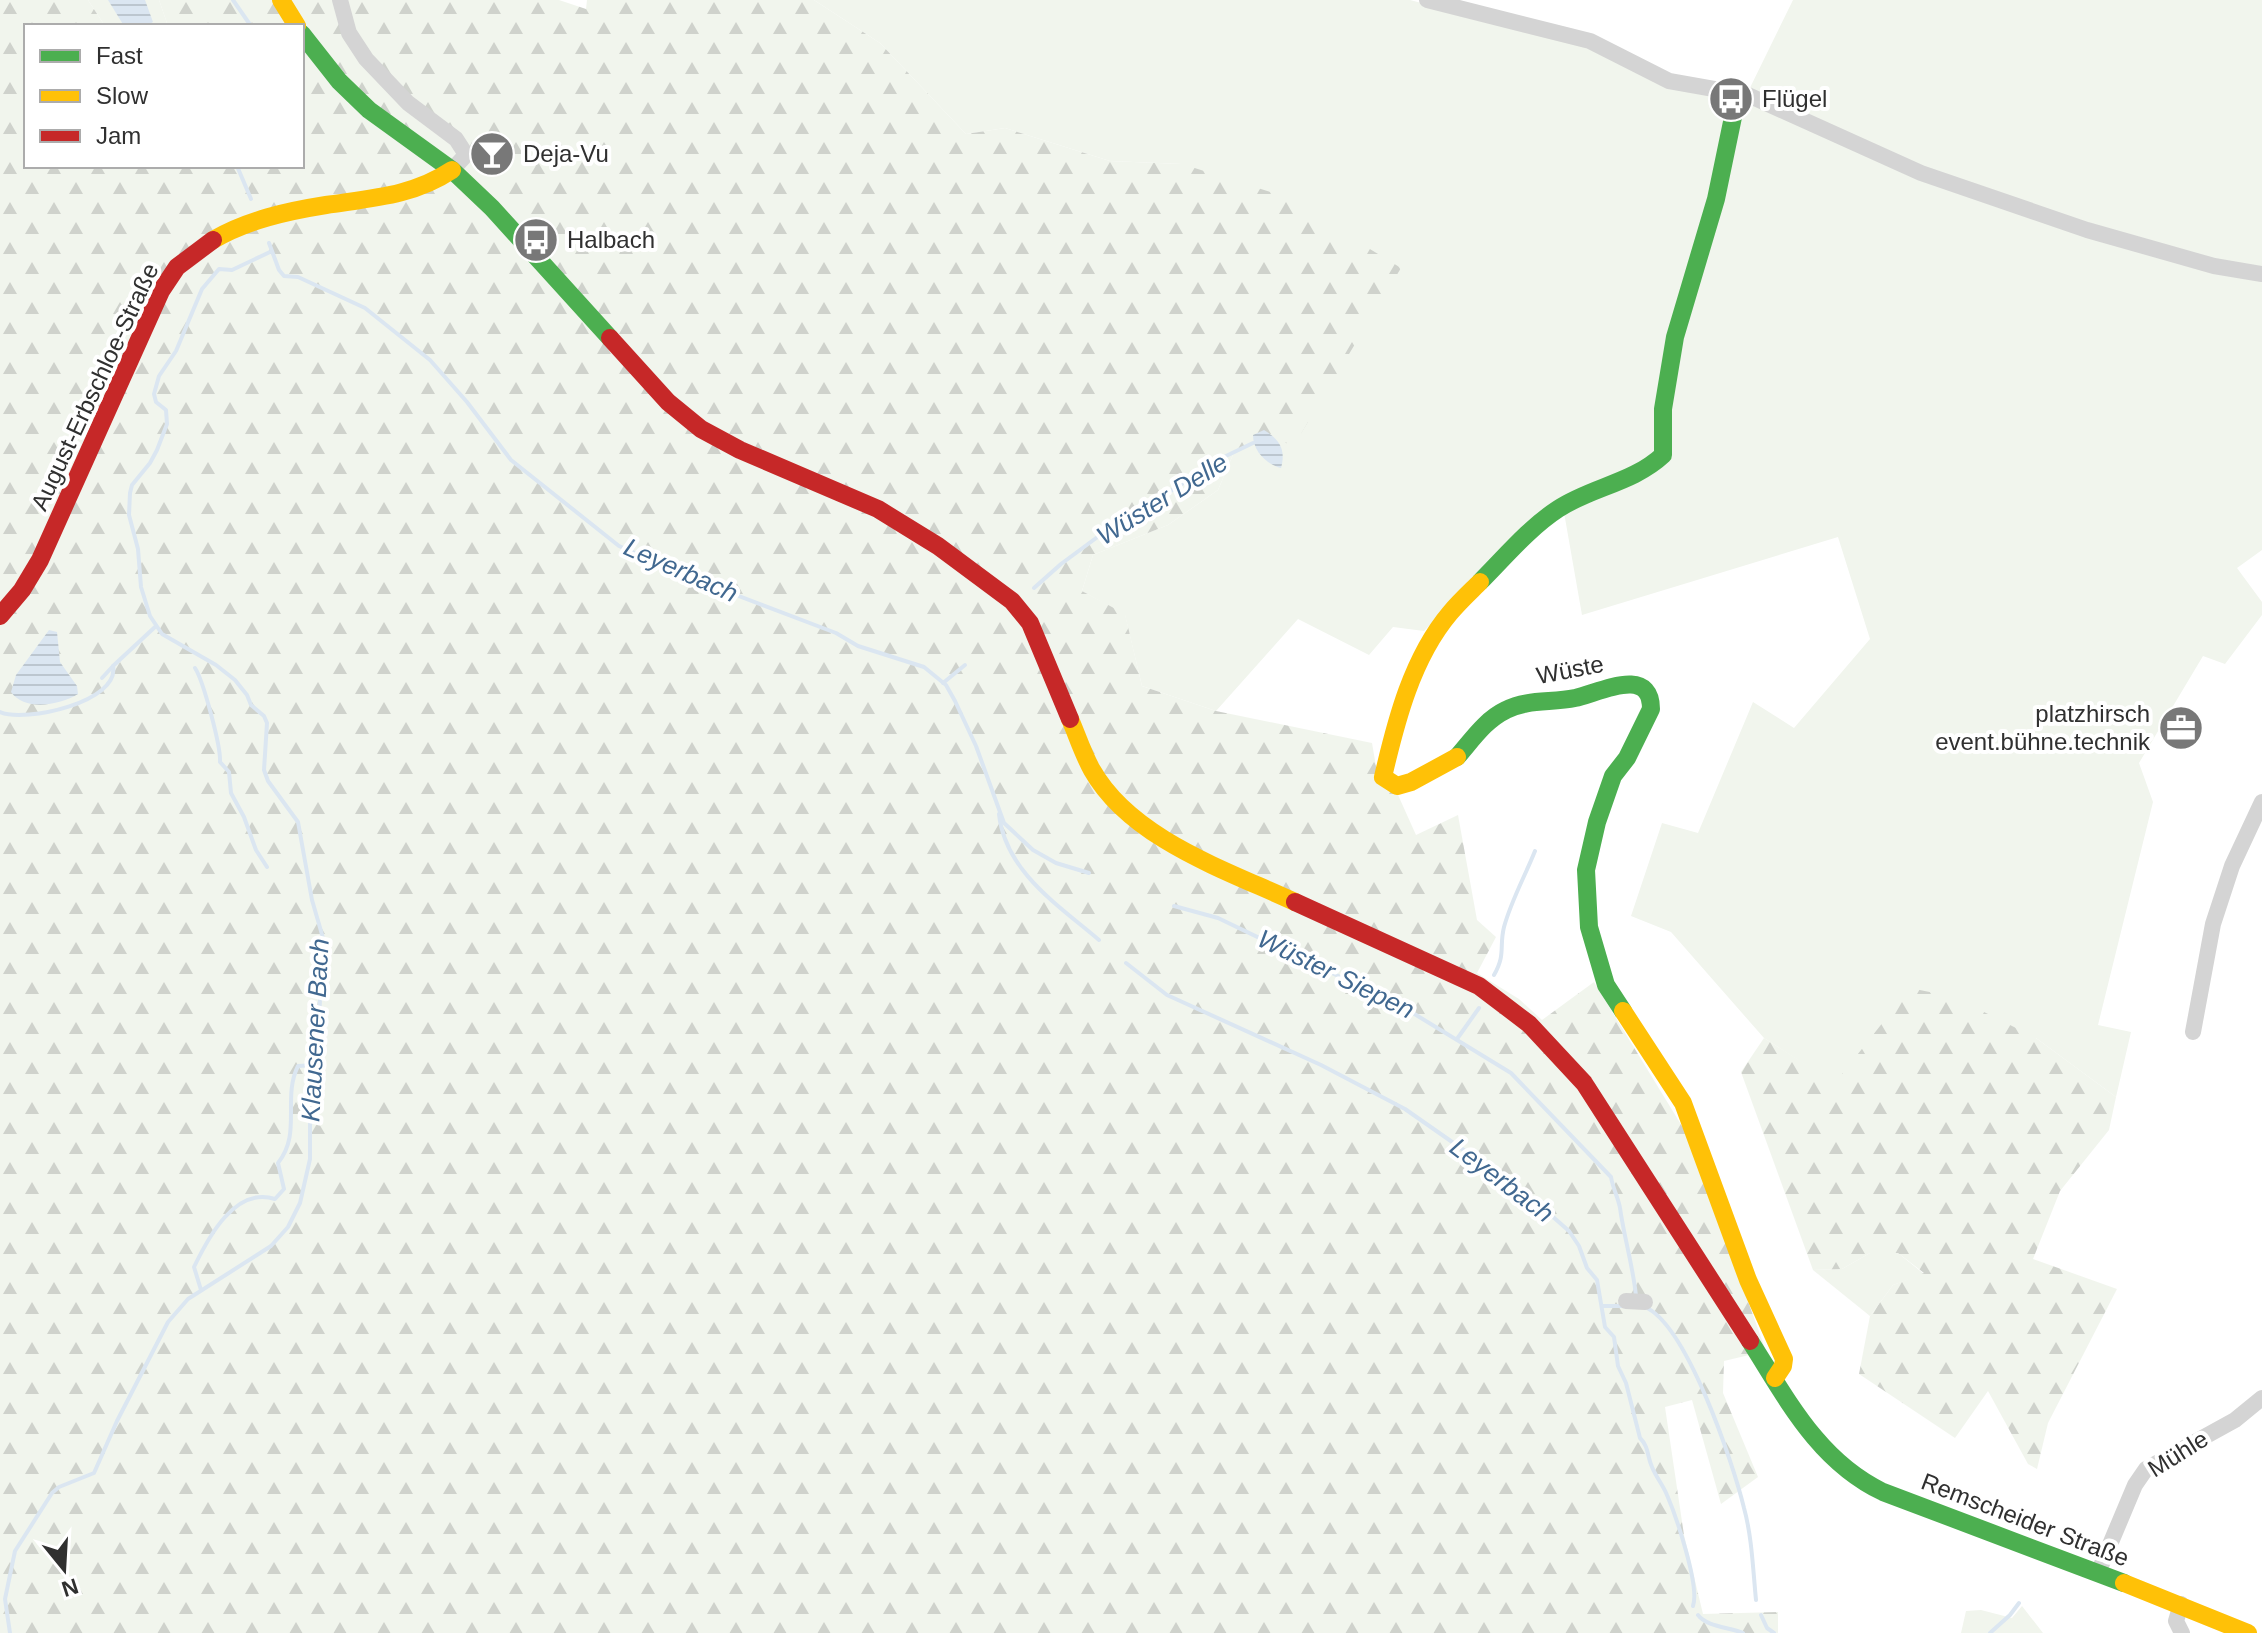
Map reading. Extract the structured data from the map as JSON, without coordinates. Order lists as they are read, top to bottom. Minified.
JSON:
{"streets":{"main road":["August-Erbschloe-Straße","Wüste","Remscheider Straße"],"street":["Mühle"]},"crossings":[["August-Erbschloe-Straße","Remscheider Straße"],["Wüste","Remscheider Straße"],["Mühle","Remscheider Straße"]],"water":["Wüster Delle","Leyerbach","Wüster Siepen","Klausener Bach"],"places":{"bus stop":["Flügel","Halbach"],"bar":["Deja-Vu"],"office":["platzhirsch event.bühne.technik"]},"legend":["Fast","Slow","Jam"],"north":"bottom"}
